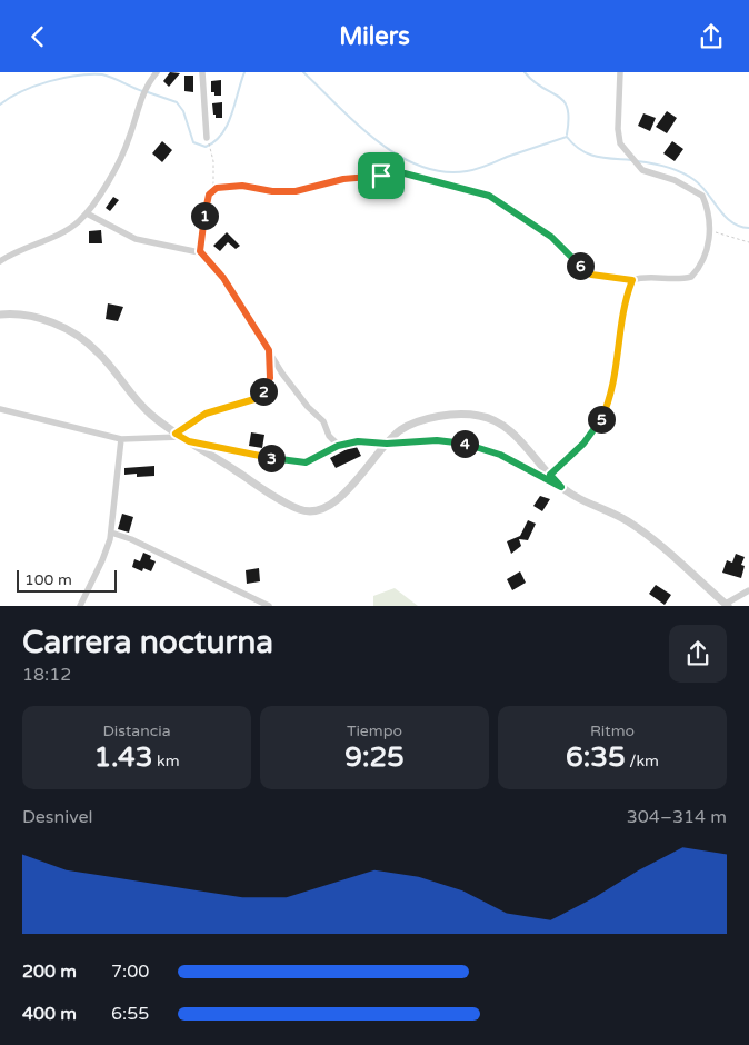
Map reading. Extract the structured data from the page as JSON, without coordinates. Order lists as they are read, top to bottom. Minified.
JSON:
{"scale_bar":"100 m","page":{"header":"Milers","pins":["1","6","2","5","4","3"],"scale":"100 m","heading":["Carrera nocturna","18:12"],"stats":[["Distancia","1.43 km"],["Tiempo","9:25"],["Ritmo","6:35 /km"]],"chart":["Desnivel","304–314 m"],"list":[{"name":"200 m","note":"7:00"},{"name":"400 m","note":"6:55"}]}}
